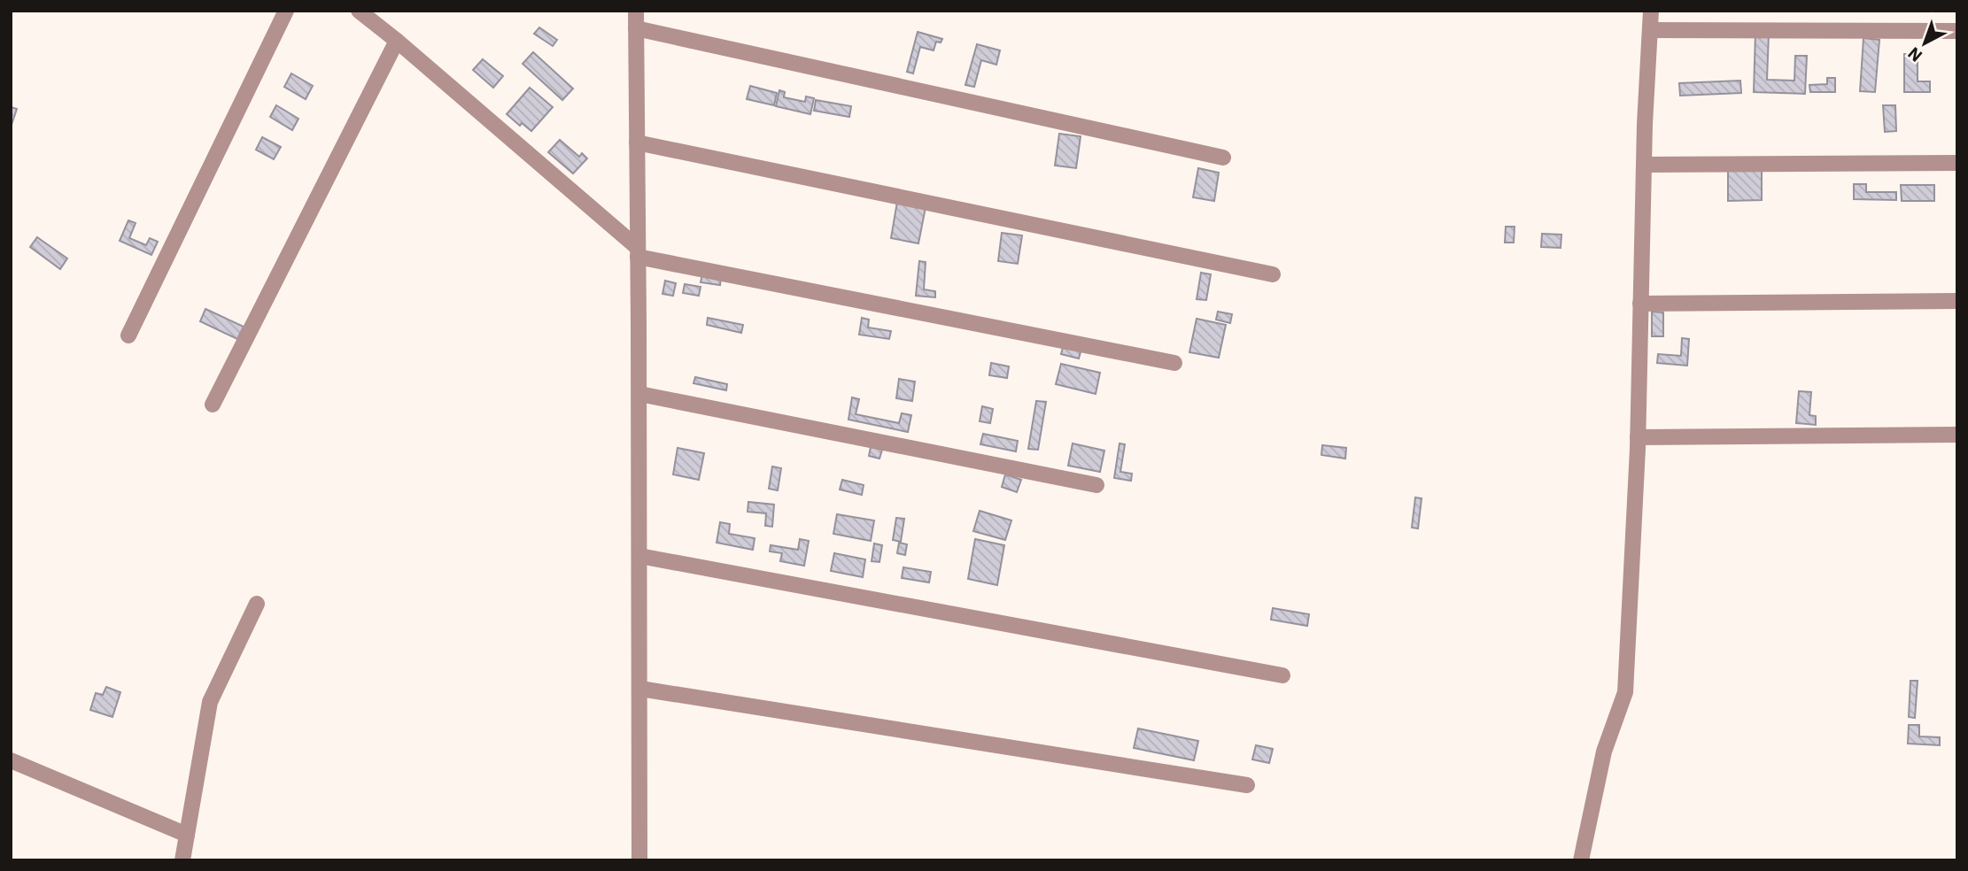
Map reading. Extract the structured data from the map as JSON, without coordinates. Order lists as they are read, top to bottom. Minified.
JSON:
{"north":"bottom left"}
